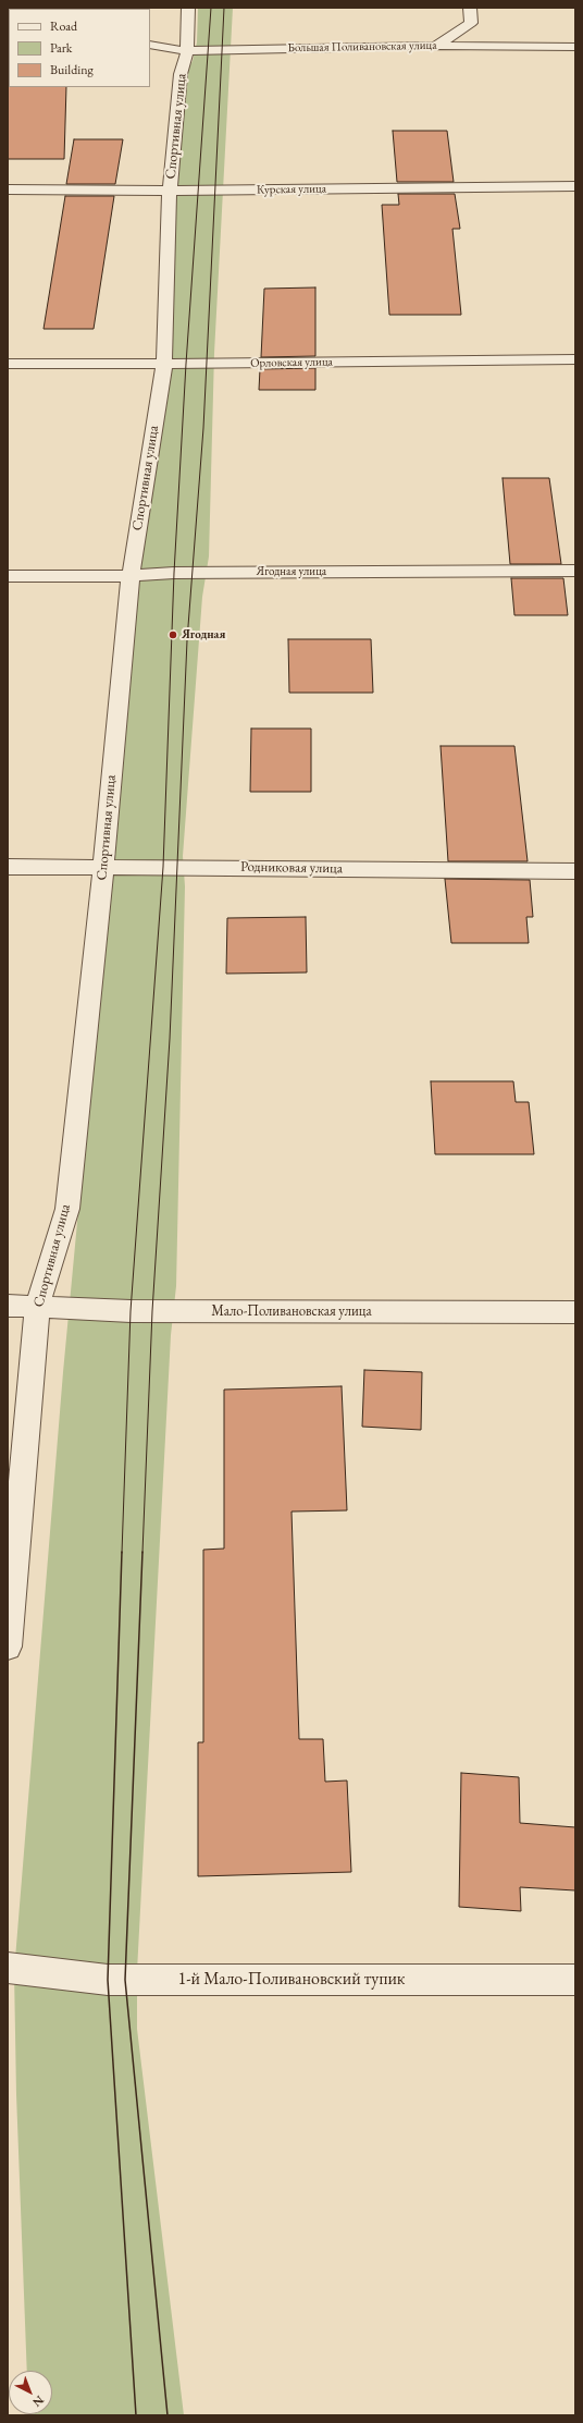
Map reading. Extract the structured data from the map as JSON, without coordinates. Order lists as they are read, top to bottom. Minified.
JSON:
{"streets":{"street":["Большая Поливановская улица","Спортивная улица","Курская улица","Орловская улица","Ягодная улица","Родниковая улица","Мало-Поливановская улица","1-й Мало-Поливановский тупик"]},"crossings":[["Большая Поливановская улица","Спортивная улица"],["Спортивная улица","Курская улица"],["Спортивная улица","Орловская улица"],["Спортивная улица","Ягодная улица"],["Спортивная улица","Родниковая улица"],["Спортивная улица","Мало-Поливановская улица"]],"places":["Ягодная"],"legend":["Road","Park","Building"],"north":"bottom right"}
